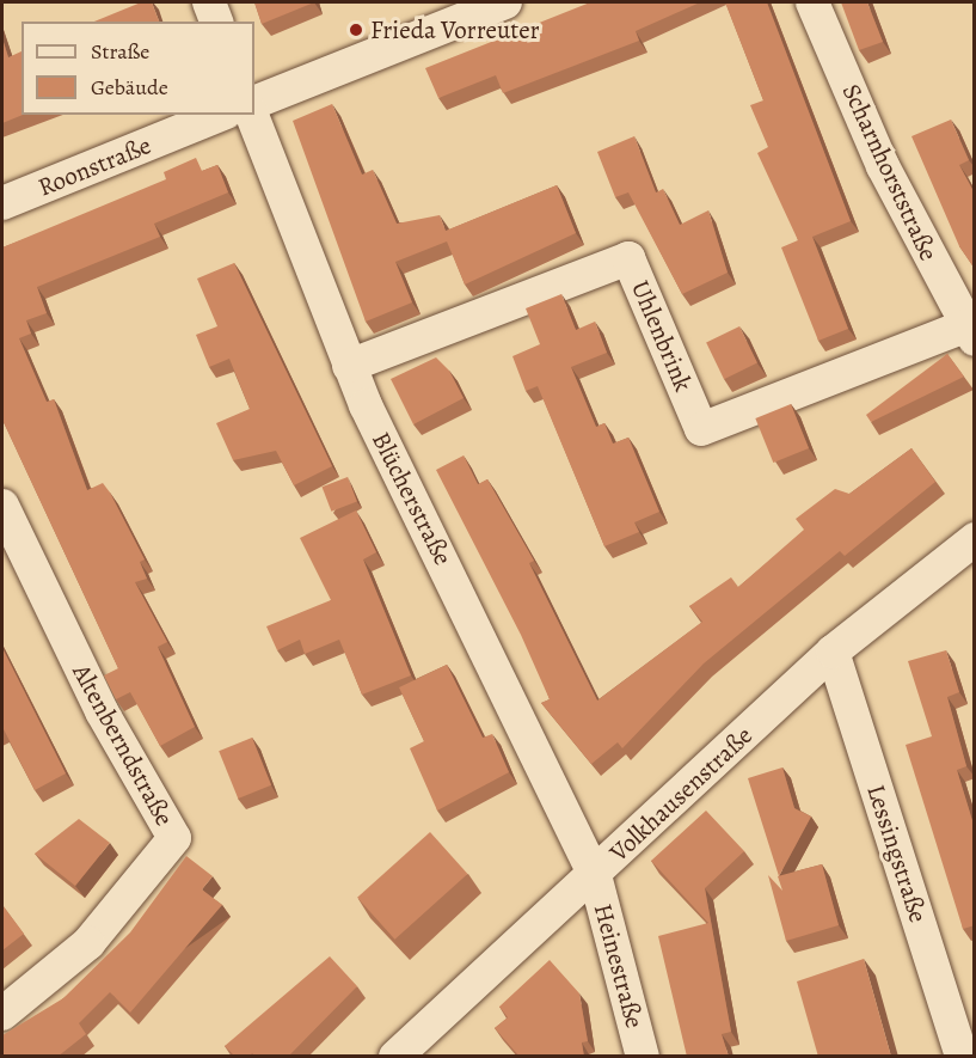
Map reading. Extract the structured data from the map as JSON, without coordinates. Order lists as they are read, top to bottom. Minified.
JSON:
{"streets":{"street":["Roonstraße","Scharnhorststraße","Uhlenbrink","Blücherstraße","Altenberndstraße","Volkhausenstraße","Lessingstraße","Heinestraße"]},"crossings":[["Scharnhorststraße","Uhlenbrink"],["Uhlenbrink","Blücherstraße"],["Blücherstraße","Volkhausenstraße"],["Blücherstraße","Heinestraße"],["Volkhausenstraße","Lessingstraße"],["Volkhausenstraße","Heinestraße"]],"places":["Frieda Vorreuter"],"legend":["Straße","Gebäude"]}
